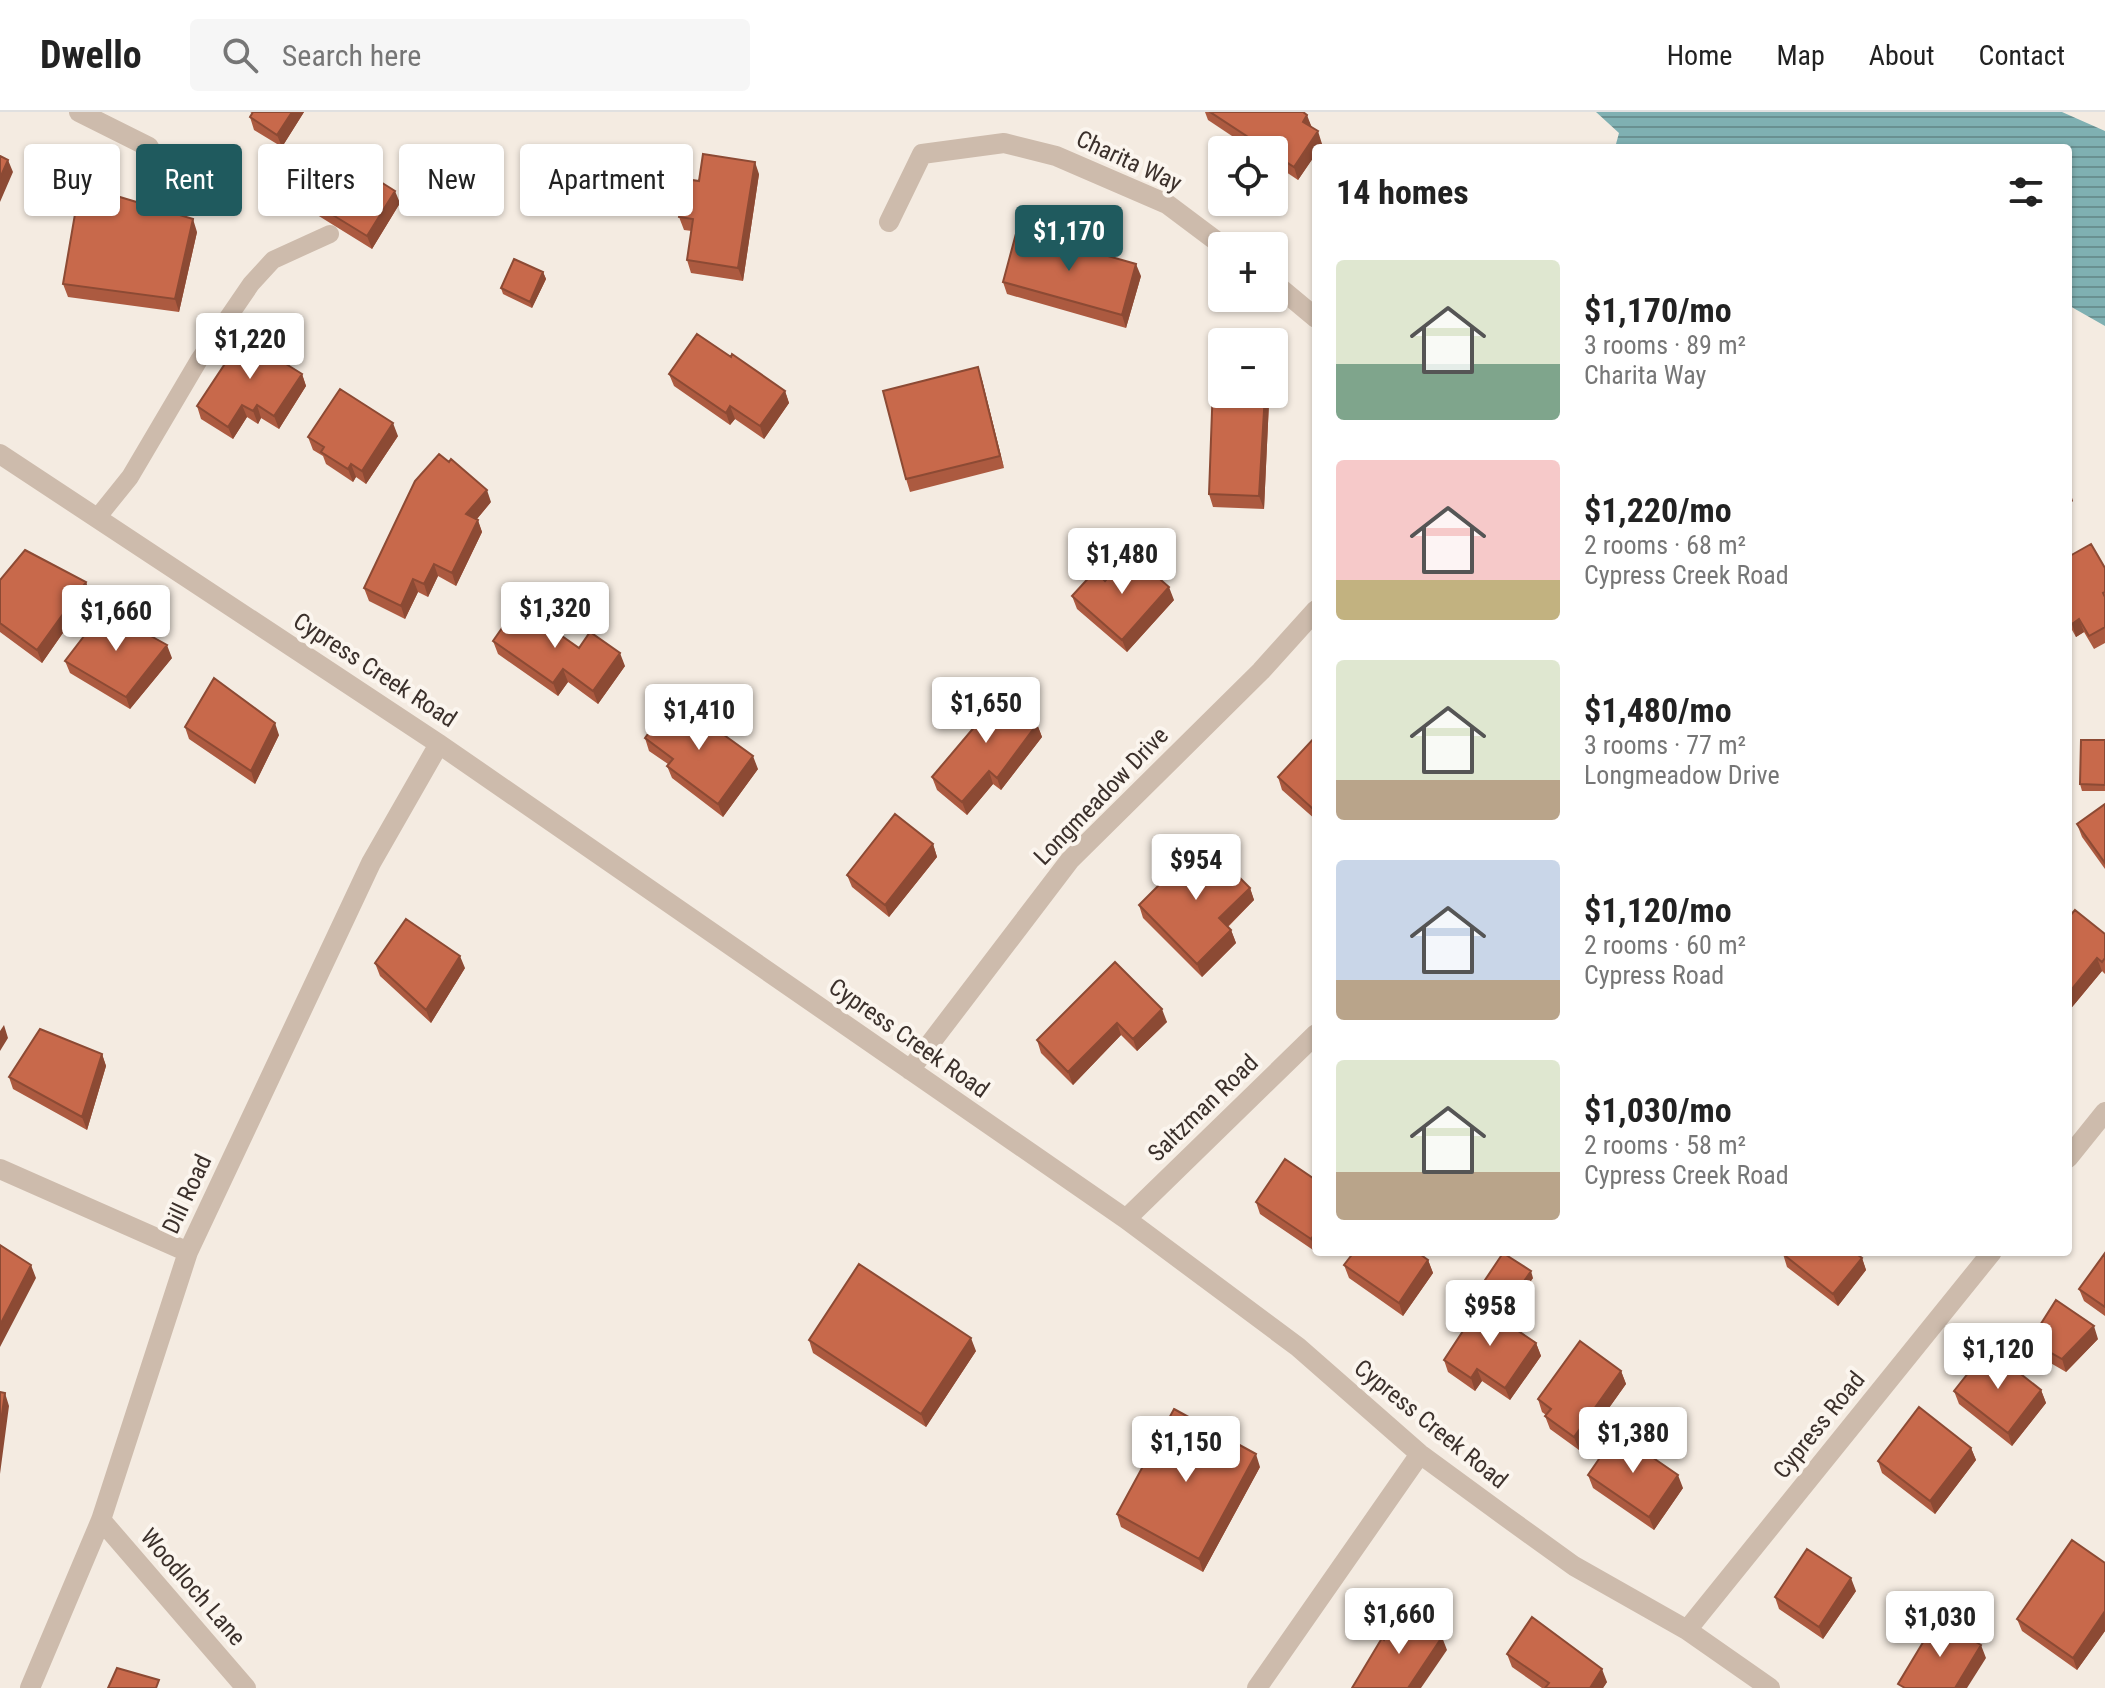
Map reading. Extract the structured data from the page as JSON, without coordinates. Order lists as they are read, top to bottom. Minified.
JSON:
{"streets":{"street":["Charita Way","Cypress Creek Road","Longmeadow Drive","Saltzman Road","Dill Road","Cypress Road","Woodloch Lane"]},"crossings":[["Cypress Creek Road","Longmeadow Drive"],["Cypress Creek Road","Saltzman Road"],["Cypress Creek Road","Dill Road"],["Cypress Creek Road","Cypress Road"],["Dill Road","Woodloch Lane"]],"page":{"header":"Dwello","search":"Search here","nav":["Home","Map","About","Contact"],"map_buttons":["+","−"],"chip":["Buy","Rent","Filters","New","Apartment"],"heading":"14 homes","price":["$1,170","$1,220","$1,480","$1,320","$1,660","$1,650","$1,410","$954","$958","$1,120","$1,380","$1,150","$1,660","$1,030"],"list":[{"name":"$1,170/mo","note":"3 rooms · 89 m² · Charita Way"},{"name":"$1,220/mo","note":"2 rooms · 68 m² · Cypress Creek Road"},{"name":"$1,480/mo","note":"3 rooms · 77 m² · Longmeadow Drive"},{"name":"$1,120/mo","note":"2 rooms · 60 m² · Cypress Road"},{"name":"$1,030/mo","note":"2 rooms · 58 m² · Cypress Creek Road"}]}}
